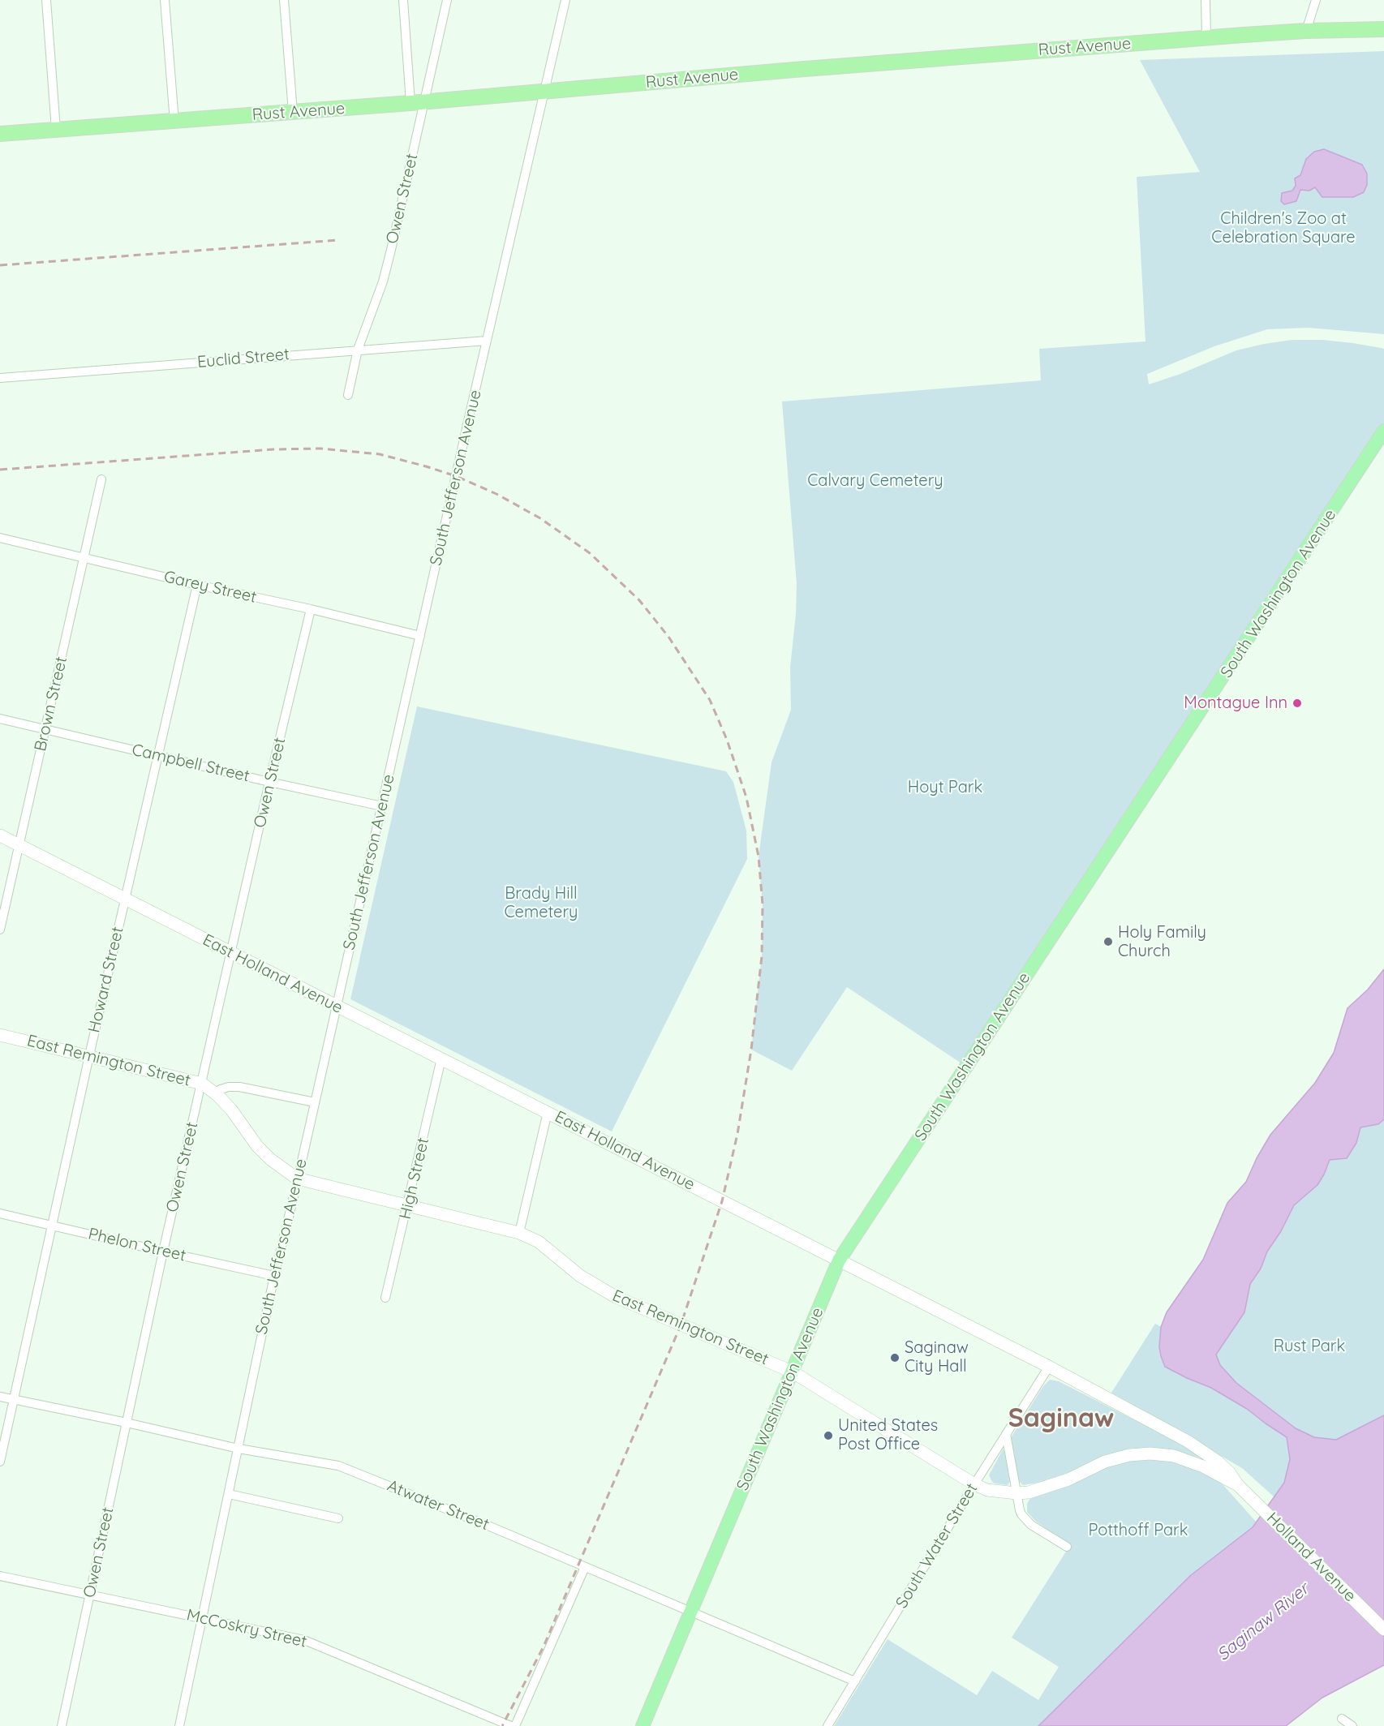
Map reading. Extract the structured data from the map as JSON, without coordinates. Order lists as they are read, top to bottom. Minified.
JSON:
{"streets":{"highway":["Rust Avenue"],"main road":["South Washington Avenue","East Holland Avenue","East Remington Street","Holland Avenue"],"street":["Owen Street","Euclid Street","South Jefferson Avenue","Garey Street","Brown Street","Campbell Street","Howard Street","High Street","Phelon Street","Atwater Street","South Water Street","McCoskry Street"]},"crossings":[["Rust Avenue","Owen Street"],["Rust Avenue","South Jefferson Avenue"],["Owen Street","Euclid Street"],["Owen Street","Garey Street"],["Owen Street","Campbell Street"],["Owen Street","East Holland Avenue"],["Owen Street","East Remington Street"],["Owen Street","Phelon Street"],["Owen Street","Atwater Street"],["Owen Street","McCoskry Street"],["Euclid Street","South Jefferson Avenue"],["South Jefferson Avenue","Garey Street"],["South Jefferson Avenue","Campbell Street"],["South Jefferson Avenue","East Holland Avenue"],["South Jefferson Avenue","East Remington Street"],["South Jefferson Avenue","Phelon Street"],["South Jefferson Avenue","Atwater Street"],["South Jefferson Avenue","McCoskry Street"],["Garey Street","Brown Street"],["Garey Street","Howard Street"],["South Washington Avenue","East Holland Avenue"],["South Washington Avenue","East Remington Street"],["South Washington Avenue","Atwater Street"],["Brown Street","Campbell Street"],["Brown Street","East Holland Avenue"],["Campbell Street","Howard Street"],["East Holland Avenue","Howard Street"],["East Holland Avenue","East Remington Street"],["East Holland Avenue","High Street"],["East Holland Avenue","South Water Street"],["East Holland Avenue","Holland Avenue"],["Howard Street","East Remington Street"],["Howard Street","Phelon Street"],["Howard Street","Atwater Street"],["East Remington Street","High Street"],["East Remington Street","South Water Street"],["East Remington Street","Holland Avenue"],["Atwater Street","South Water Street"]],"districts":["Saginaw"],"water":["Saginaw River"],"parks":["Children's Zoo at Celebration Square","Calvary Cemetery","Hoyt Park","Brady Hill Cemetery","Rust Park","Potthoff Park"],"places":["Montague Inn","Holy Family Church","Saginaw City Hall","United States Post Office"]}
